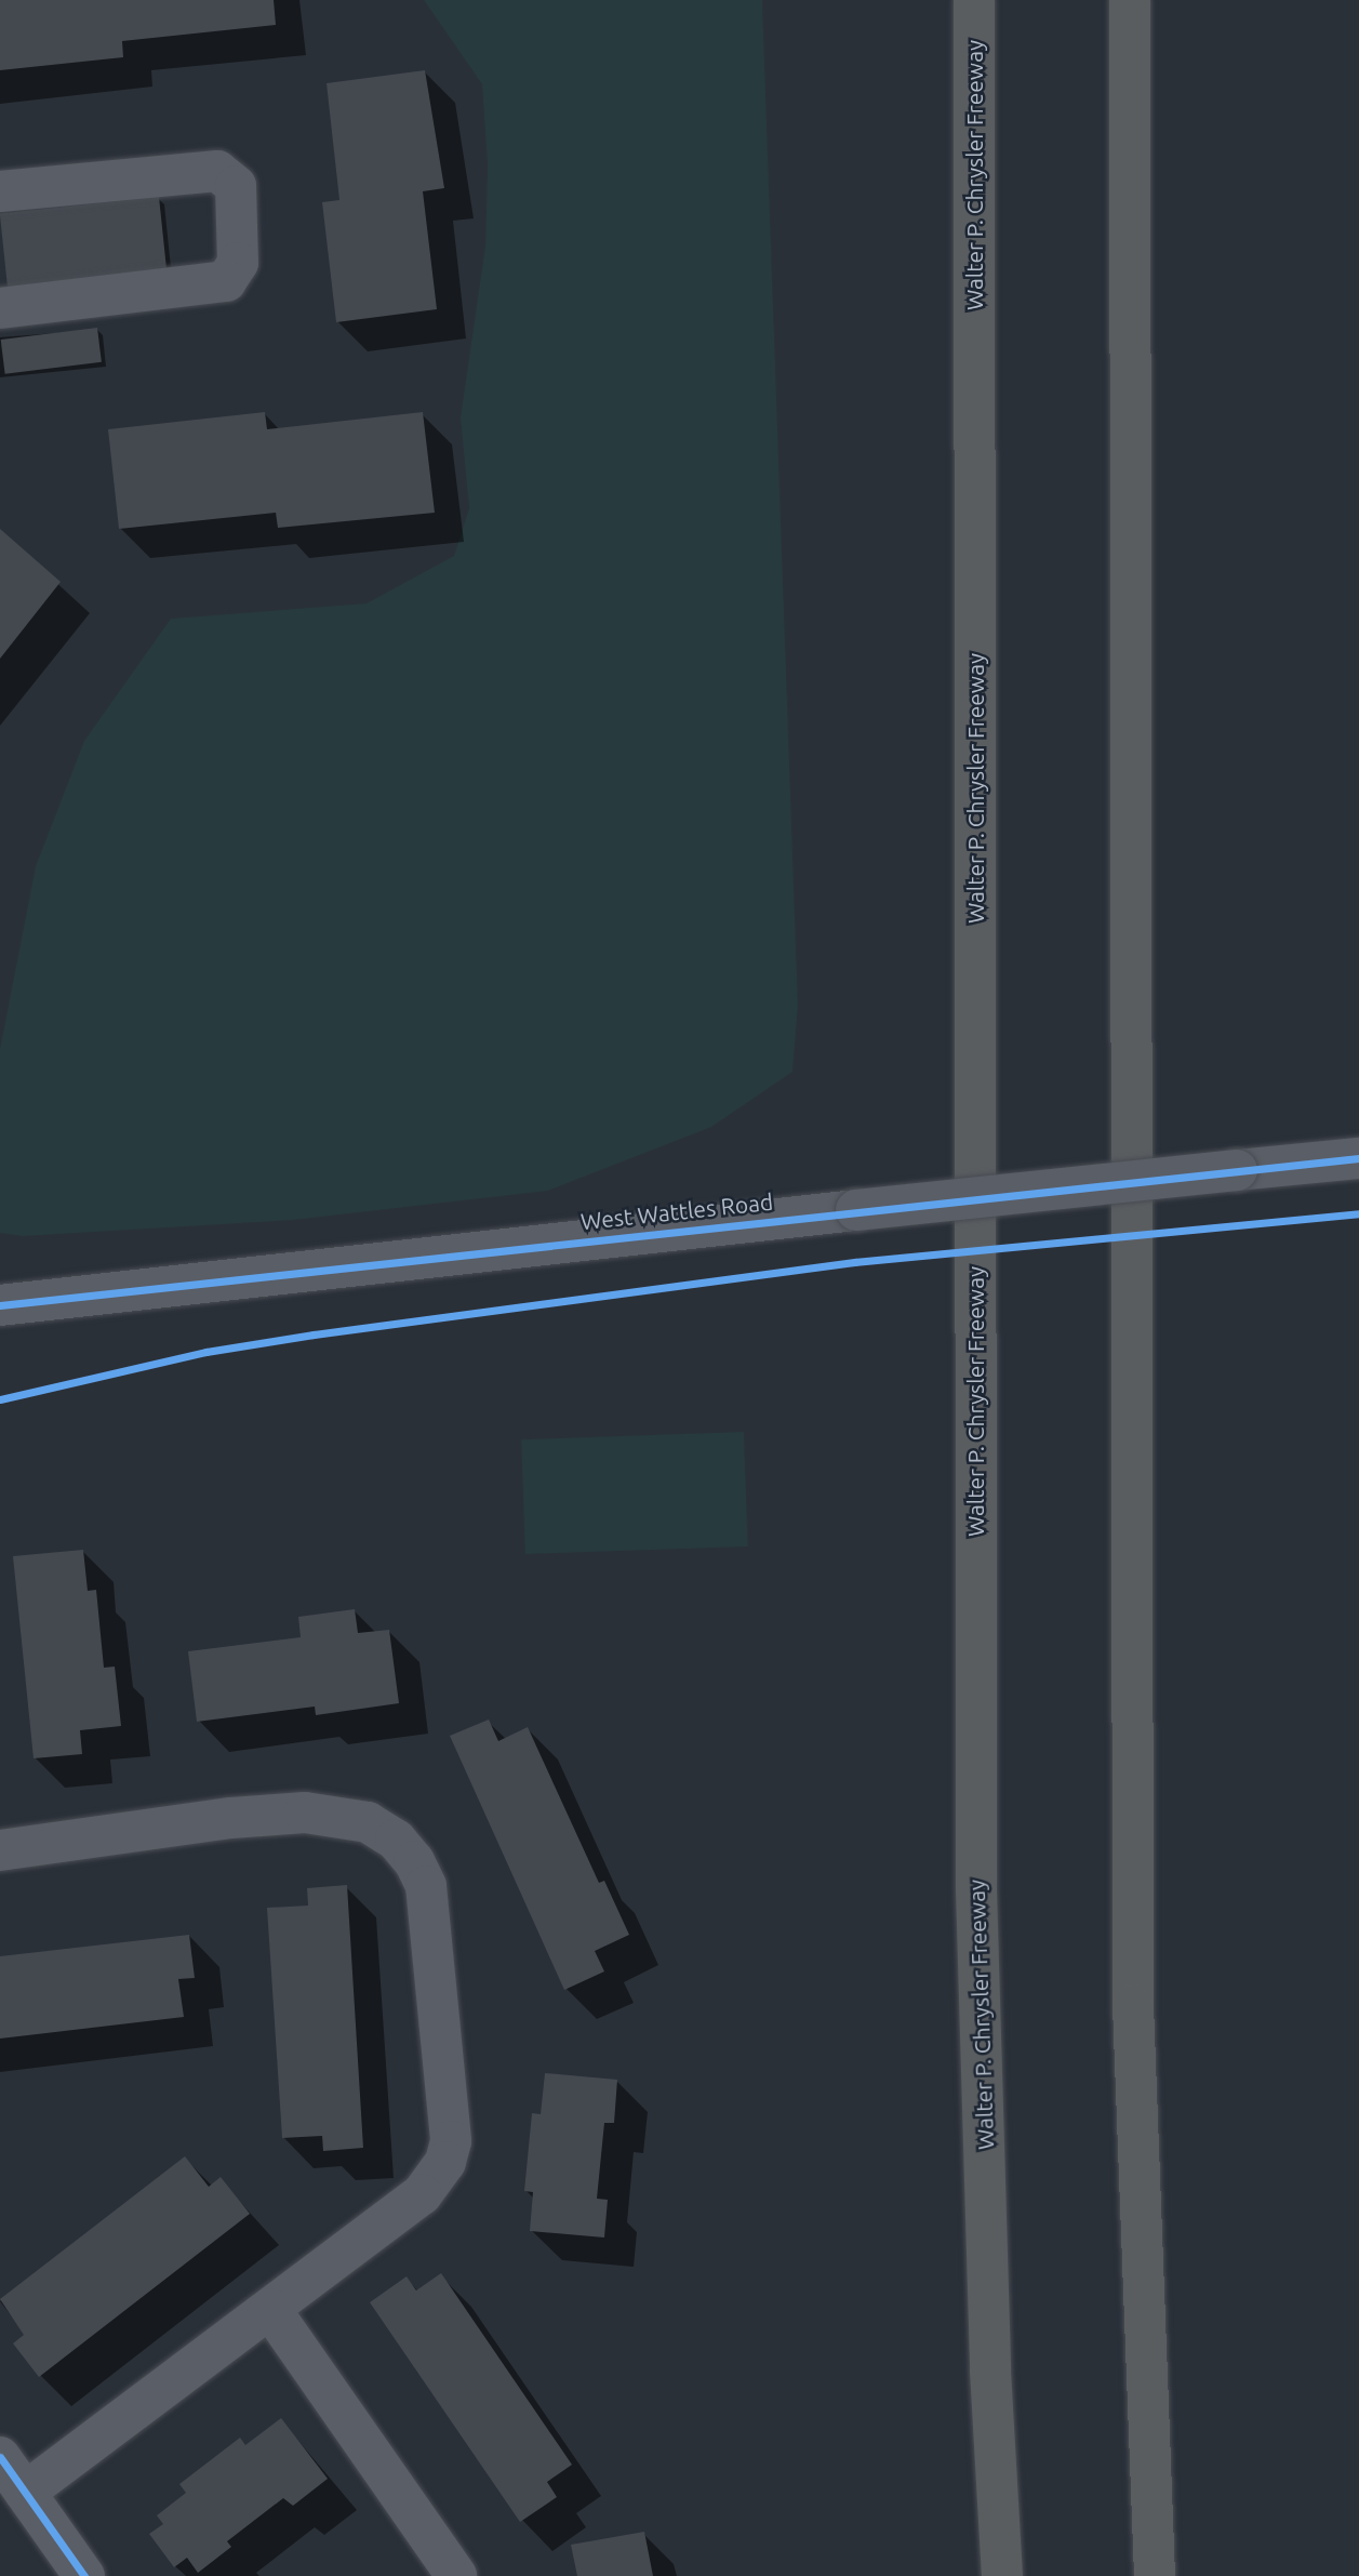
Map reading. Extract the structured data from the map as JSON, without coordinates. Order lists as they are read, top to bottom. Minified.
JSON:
{"streets":{"highway":["Walter P. Chrysler Freeway"],"street":["West Wattles Road"]}}
